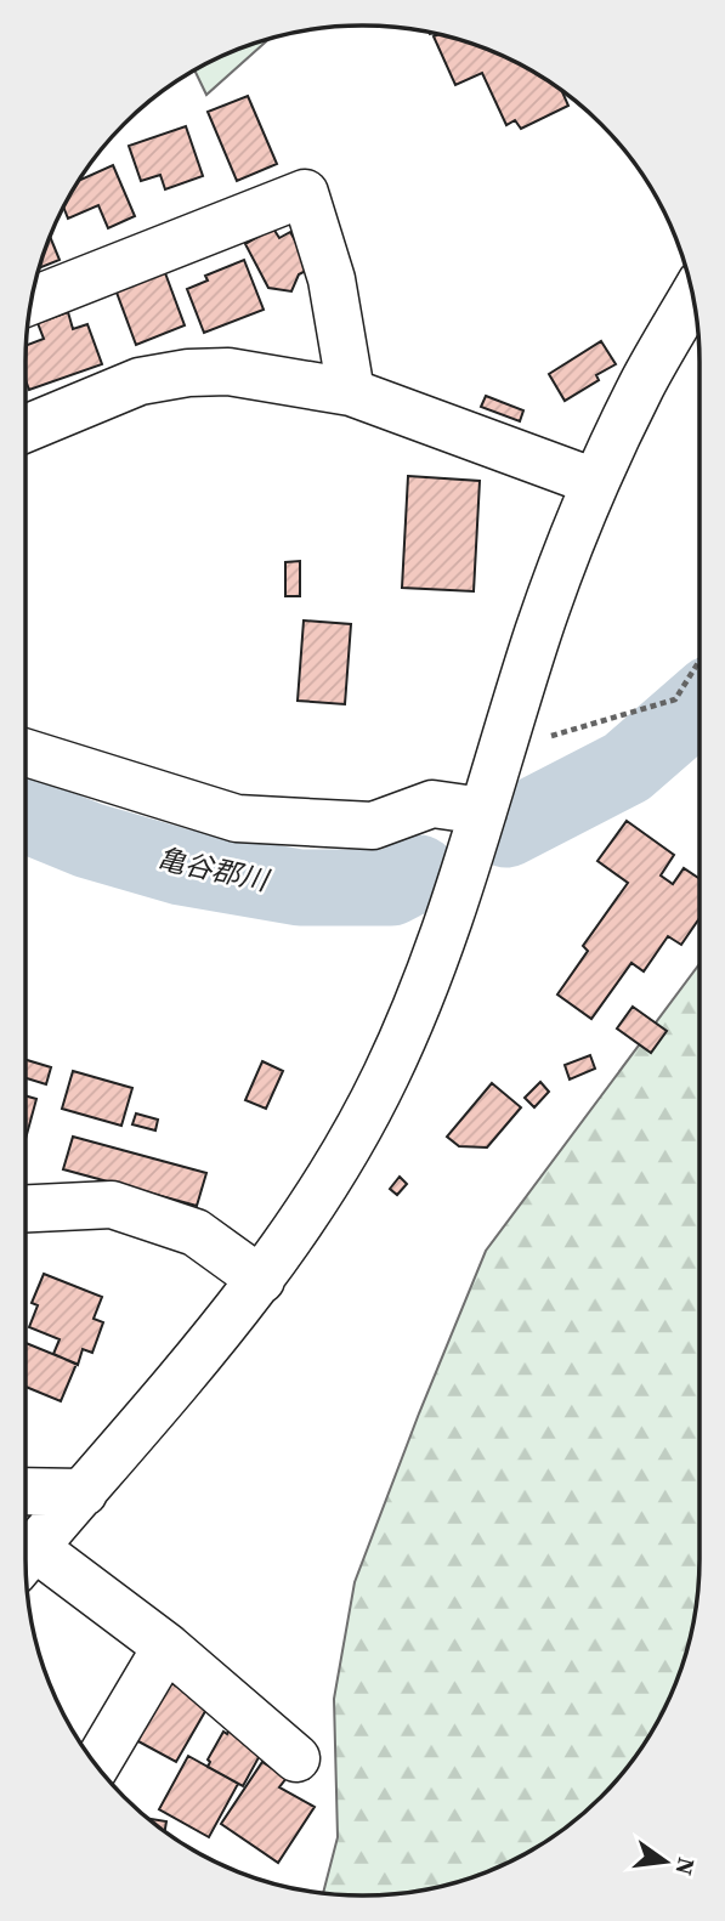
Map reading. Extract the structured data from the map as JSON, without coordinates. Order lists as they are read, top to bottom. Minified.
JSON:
{"water":["亀谷郡川"],"north":"right"}
